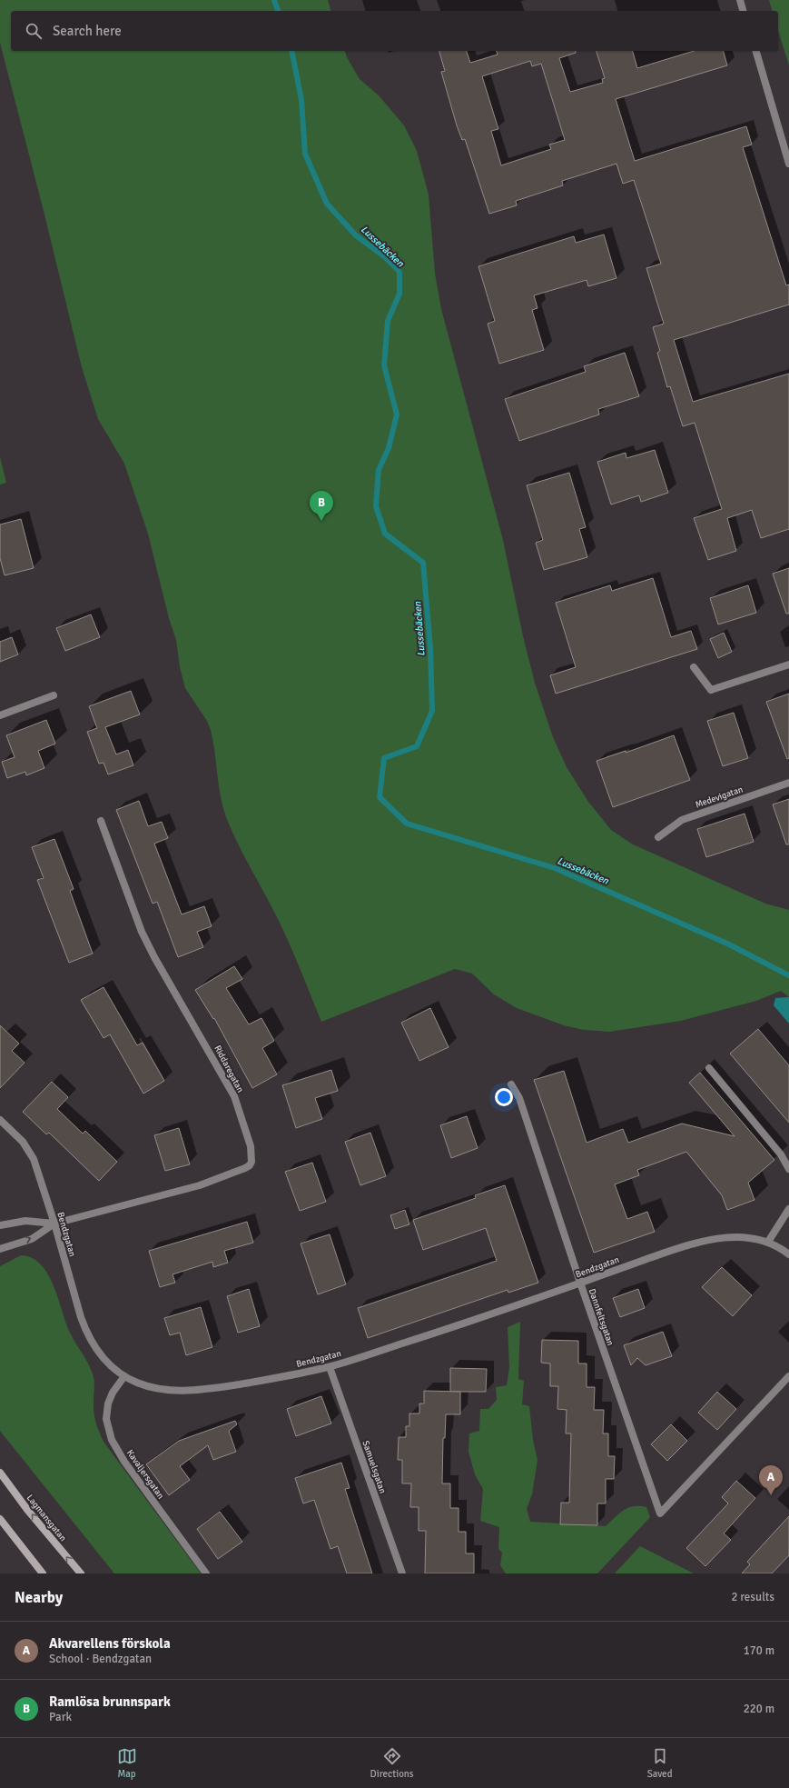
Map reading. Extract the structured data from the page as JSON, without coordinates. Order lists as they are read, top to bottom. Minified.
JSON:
{"streets":{"main road":["Lagmansgatan"],"street":["Medevigatan","Riddaregatan","Bendzgatan","Dannfeltsgatan","Samuelsgatan","Kavaljersgatan"]},"crossings":[["Riddaregatan","Bendzgatan"],["Bendzgatan","Dannfeltsgatan"],["Bendzgatan","Samuelsgatan"],["Bendzgatan","Kavaljersgatan"]],"water":["Lussebäcken"],"page":{"search":"Search here","pins":["B","A"],"heading":["Nearby","2 results"],"list":[{"mark":"A","name":"Akvarellens förskola","note":"School · Bendzgatan","value":"170 m"},{"mark":"B","name":"Ramlösa brunnspark","note":"Park","value":"220 m"}],"nav":["Map","Directions","Saved"]}}
